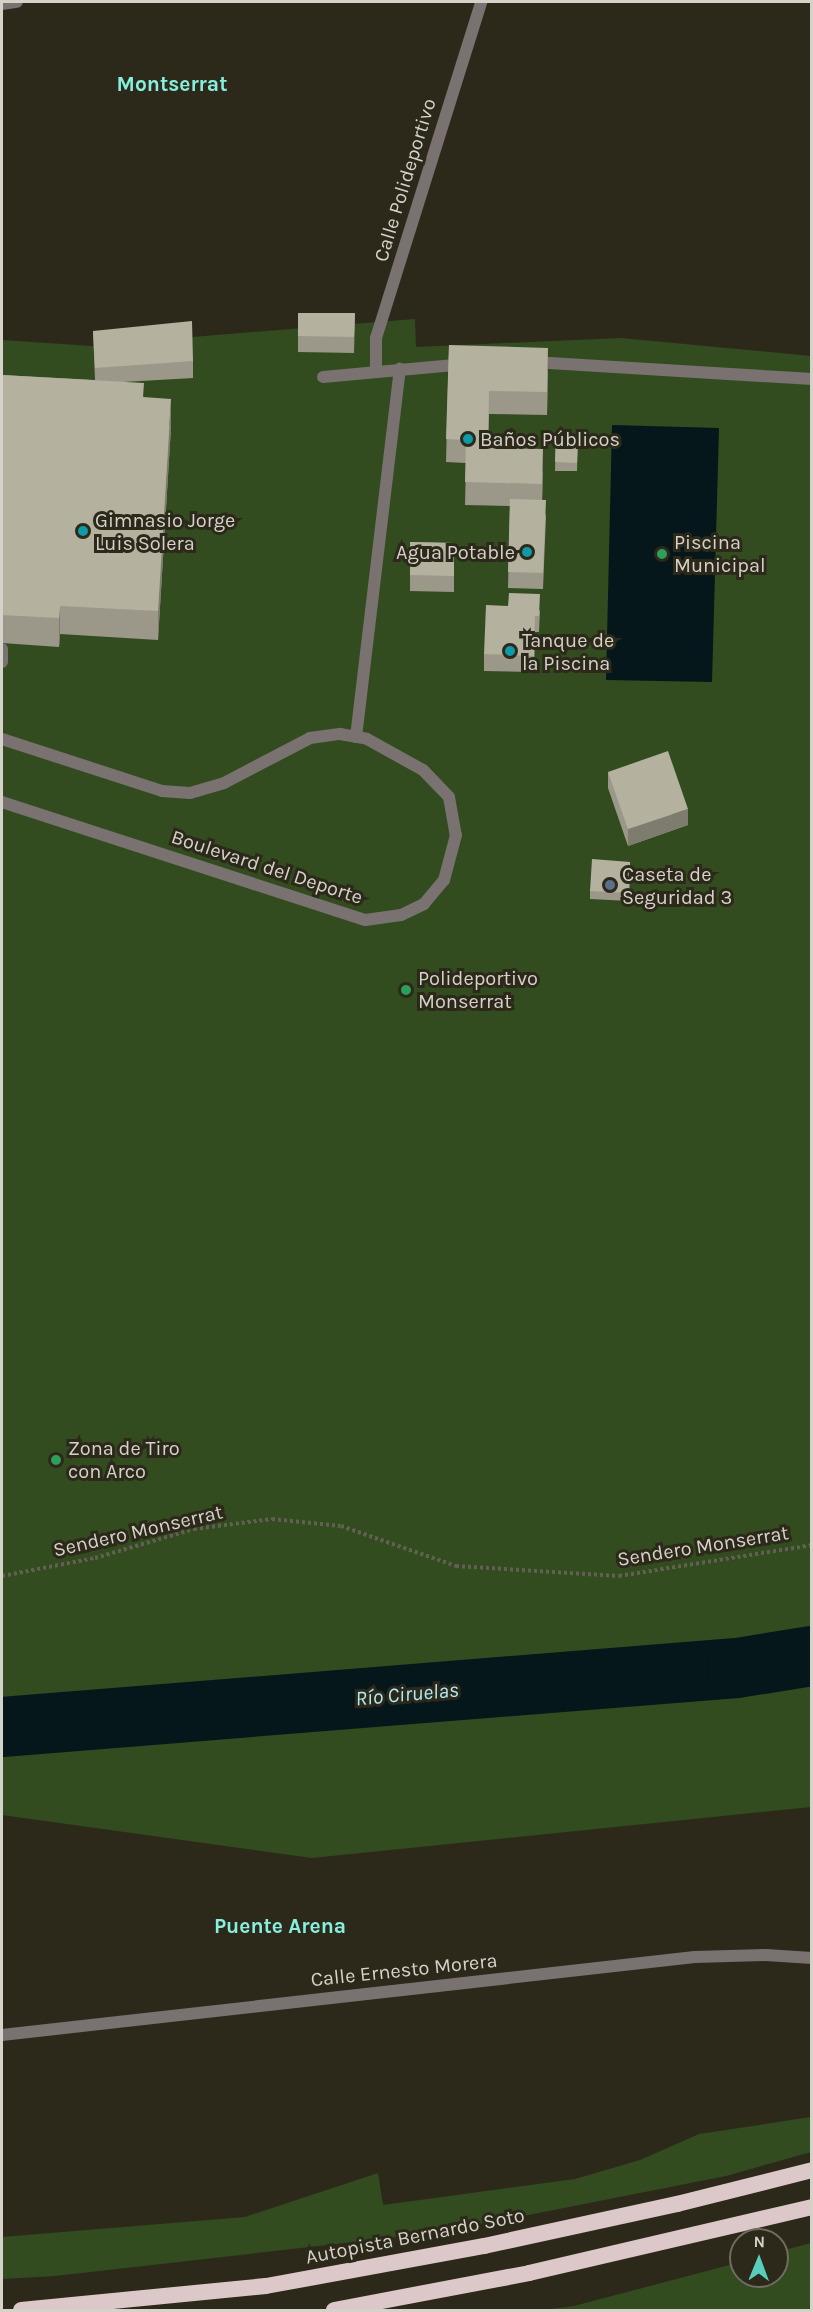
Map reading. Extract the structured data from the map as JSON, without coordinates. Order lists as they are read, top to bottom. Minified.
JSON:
{"streets":{"highway":["Autopista Bernardo Soto"],"street":["Calle Polideportivo","Boulevard del Deporte","Calle Ernesto Morera"],"path":["Sendero Monserrat"]},"districts":["Montserrat","Puente Arena"],"water":["Río Ciruelas"],"places":["Baños Públicos","Gimnasio Jorge Luis Solera","Agua Potable","Piscina Municipal","Tanque de la Piscina","Caseta de Seguridad 3","Polideportivo Monserrat","Zona de Tiro con Arco"],"north":"top"}
